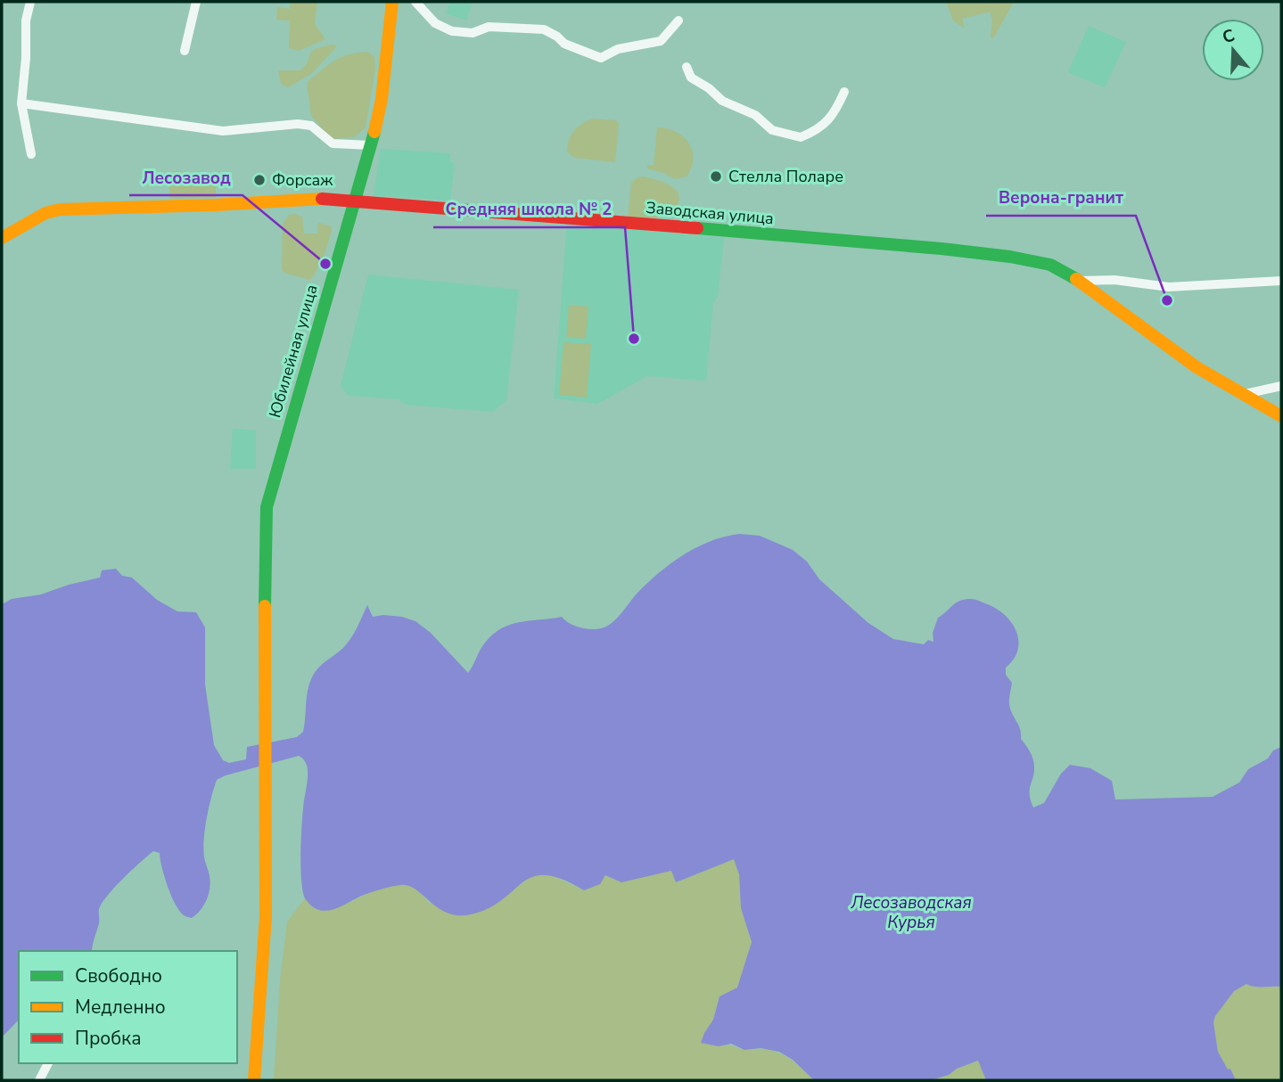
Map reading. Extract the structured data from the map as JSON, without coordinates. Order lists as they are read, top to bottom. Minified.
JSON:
{"streets":{"street":["Заводская улица","Юбилейная улица"]},"crossings":[["Заводская улица","Юбилейная улица"]],"water":["Лесозаводская Курья"],"places":["Стелла Поларе","Форсаж","Лесозавод","Верона-гранит","Средняя школа № 2"],"legend":["Свободно","Медленно","Пробка"],"north":"top"}
